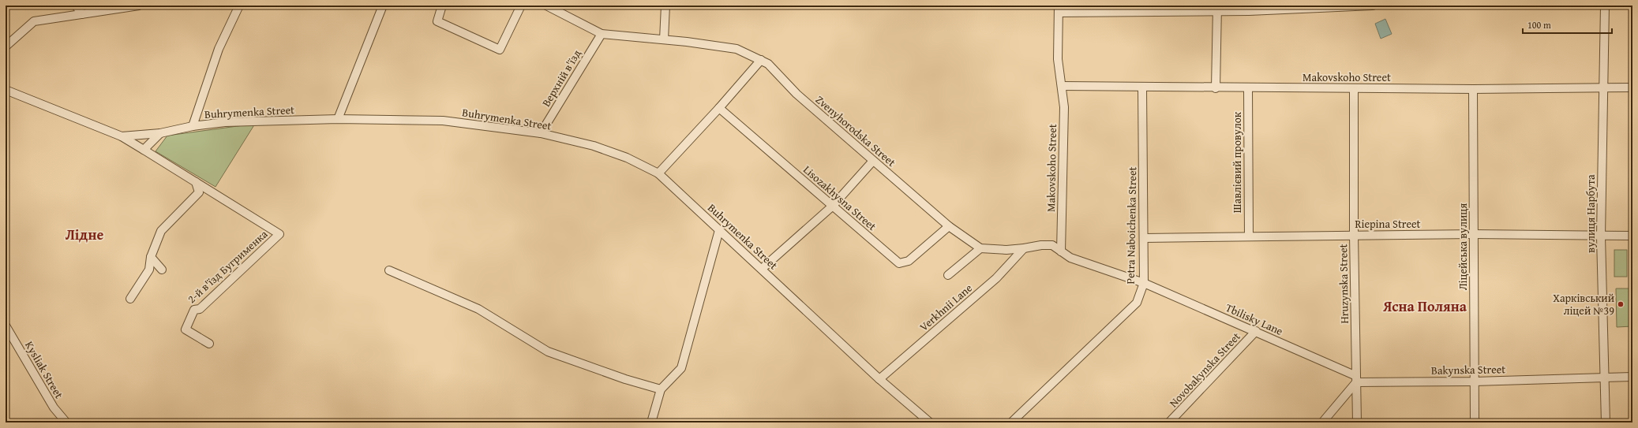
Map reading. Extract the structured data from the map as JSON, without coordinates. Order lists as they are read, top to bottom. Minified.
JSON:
{"streets":{"street":["Makovskoho Street","Верхній в'їзд","Buhrymenka Street","Zvenyhorodska Street","Шавлієвий провулок","Lisozakhysna Street","вулиця Нарбута","Riepina Street","Petra Naboichenka Street","Ліцейська вулиця","2-й в'їзд Бугрименка","Hruzynska Street","Verkhnii Lane","Tbilisky Lane","Kysliak Street","Novobakynska Street","Bakynska Street"]},"crossings":[["Makovskoho Street","Шавлієвий провулок"],["Makovskoho Street","вулиця Нарбута"],["Makovskoho Street","Petra Naboichenka Street"],["Makovskoho Street","Ліцейська вулиця"],["Makovskoho Street","Hruzynska Street"],["Верхній в'їзд","Buhrymenka Street"],["Верхній в'їзд","Zvenyhorodska Street"],["Buhrymenka Street","Verkhnii Lane"],["Zvenyhorodska Street","Lisozakhysna Street"],["Шавлієвий провулок","Riepina Street"],["вулиця Нарбута","Riepina Street"],["вулиця Нарбута","Bakynska Street"],["Riepina Street","Petra Naboichenka Street"],["Riepina Street","Ліцейська вулиця"],["Riepina Street","Hruzynska Street"],["Petra Naboichenka Street","Tbilisky Lane"],["Ліцейська вулиця","Bakynska Street"],["Hruzynska Street","Tbilisky Lane"],["Hruzynska Street","Bakynska Street"],["Tbilisky Lane","Novobakynska Street"],["Tbilisky Lane","Bakynska Street"]],"districts":["Лідне","Ясна Поляна"],"places":["Харківський ліцей №39"],"scale_bar":"100 m"}
